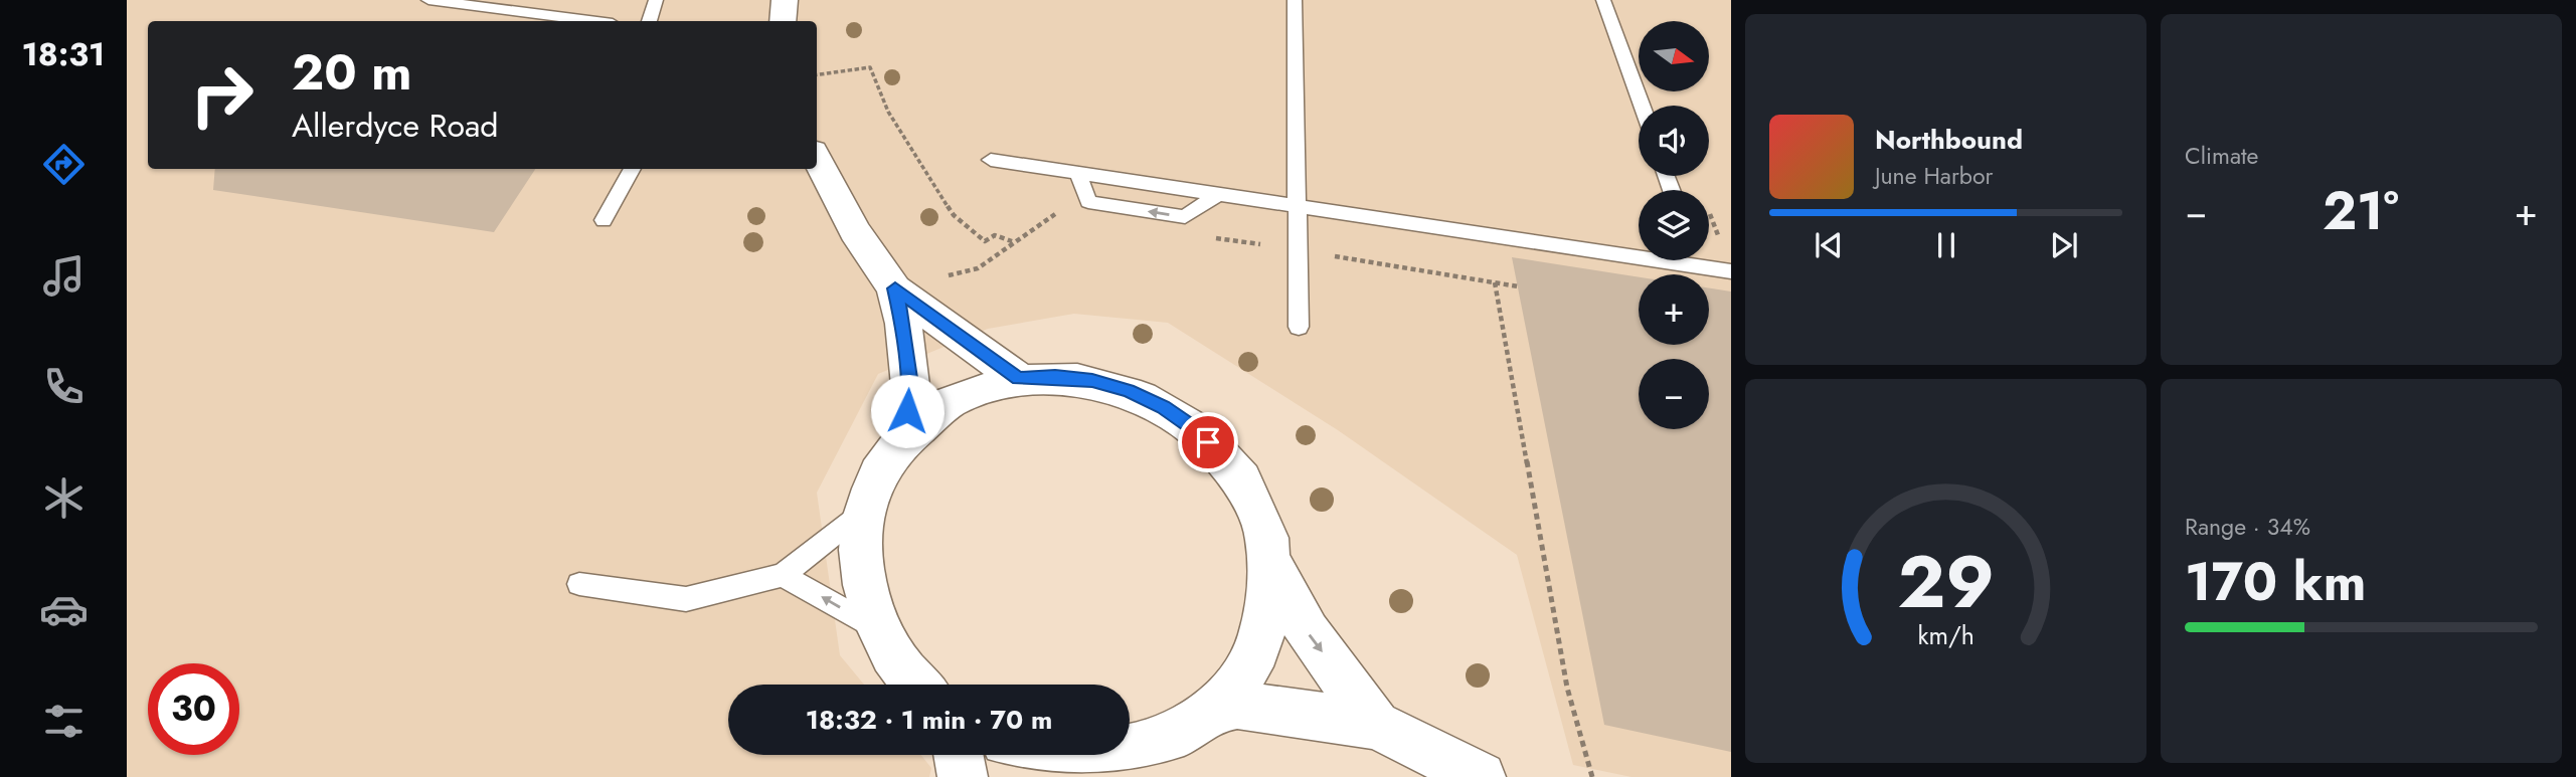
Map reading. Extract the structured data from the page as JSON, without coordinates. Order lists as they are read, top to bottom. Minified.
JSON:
{"north":"right","page":{"tabs":"18:31","tile":["Climate",["Range · 34%","170 km"]],"map_buttons":["+","−"],"turn":["20 m","Allerdyce Road"],"song":["Northbound","June Harbor"],"heat":["−","21°","+"],"limit":"30","trip":"18:32 · 1 min · 70 m","gauge":["29","km/h"]}}
